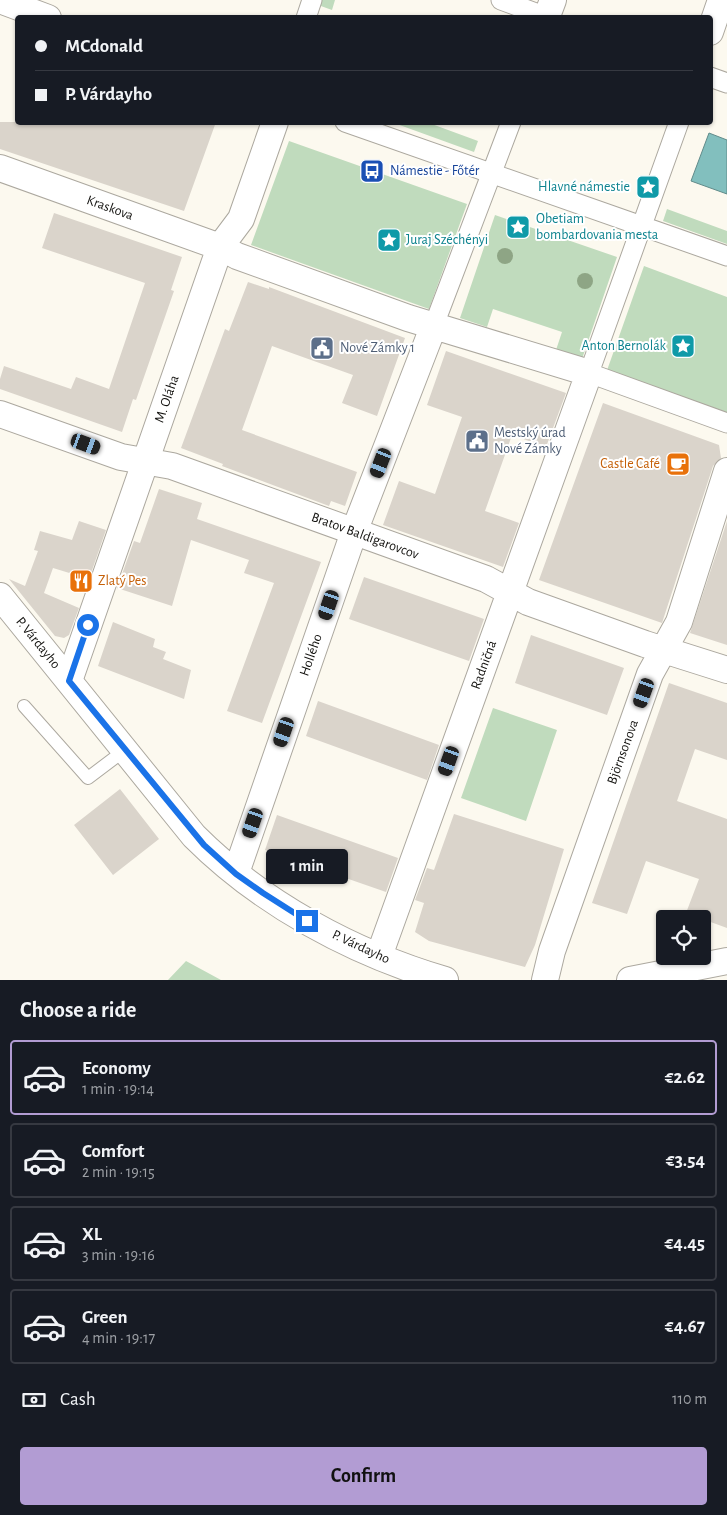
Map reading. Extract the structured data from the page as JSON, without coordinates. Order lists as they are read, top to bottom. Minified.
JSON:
{"streets":{"street":["Kraskova","M. Oláha","Bratov Baldigarovcov","P. Várdayho","Hollého","Radničná","Björnsonova"]},"crossings":[["Kraskova","M. Oláha"],["M. Oláha","Bratov Baldigarovcov"],["M. Oláha","P. Várdayho"],["Bratov Baldigarovcov","Hollého"],["Bratov Baldigarovcov","Radničná"],["Bratov Baldigarovcov","Björnsonova"],["P. Várdayho","Hollého"],["P. Várdayho","Radničná"]],"places":{"bus stop":["Námestie - Főtér"],"place":["Hlavné námestie","Obetiam bombardovania mesta","Juraj Széchényi","Anton Bernolák"],"public building":["Nové Zámky 1","Mestský úrad Nové Zámky"],"cafe":["Castle Café"],"restaurant":["Zlatý Pes"]},"page":{"banner":["MCdonald","P. Várdayho"],"bubble":"1 min","heading":"Choose a ride","list":[{"name":"Economy","note":"1 min · 19:14","value":"€2.62"},{"name":"Comfort","note":"2 min · 19:15","value":"€3.54"},{"name":"XL","note":"3 min · 19:16","value":"€4.45"},{"name":"Green","note":"4 min · 19:17","value":"€4.67"}],"pay":["Cash","110 m"],"buttons":"Confirm"}}
